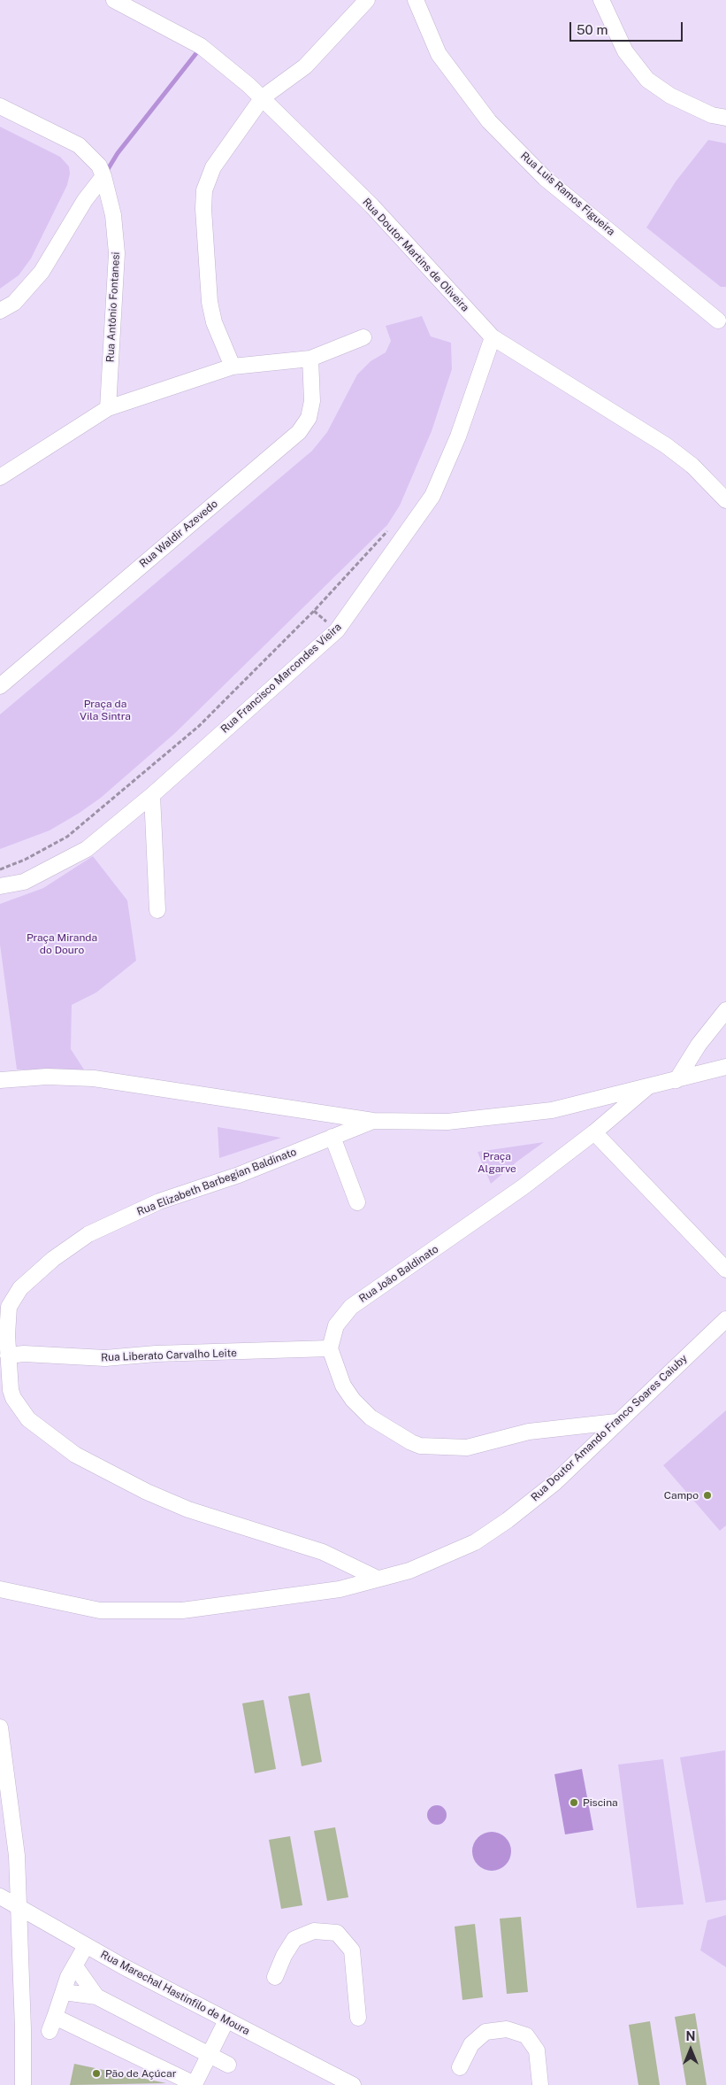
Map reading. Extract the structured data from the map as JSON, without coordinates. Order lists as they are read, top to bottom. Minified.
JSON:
{"streets":{"street":["Rua Luis Ramos Figueira","Rua Doutor Martins de Oliveira","Rua Antônio Fontanesi","Rua Waldir Azevedo","Rua Francisco Marcondes Vieira","Rua Elizabeth Barbegian Baldinato","Rua João Baldinato","Rua Liberato Carvalho Leite","Rua Doutor Amando Franco Soares Caiuby","Rua Marechal Hastinfilo de Moura"]},"crossings":[["Rua Doutor Martins de Oliveira","Rua Francisco Marcondes Vieira"],["Rua Elizabeth Barbegian Baldinato","Rua Liberato Carvalho Leite"],["Rua Elizabeth Barbegian Baldinato","Rua Doutor Amando Franco Soares Caiuby"],["Rua João Baldinato","Rua Liberato Carvalho Leite"]],"parks":["Praça da Vila Sintra","Praça Miranda do Douro","Praça Algarve"],"places":["Campo","Piscina","Pão de Açúcar"],"scale_bar":"50 m","north":"top"}
